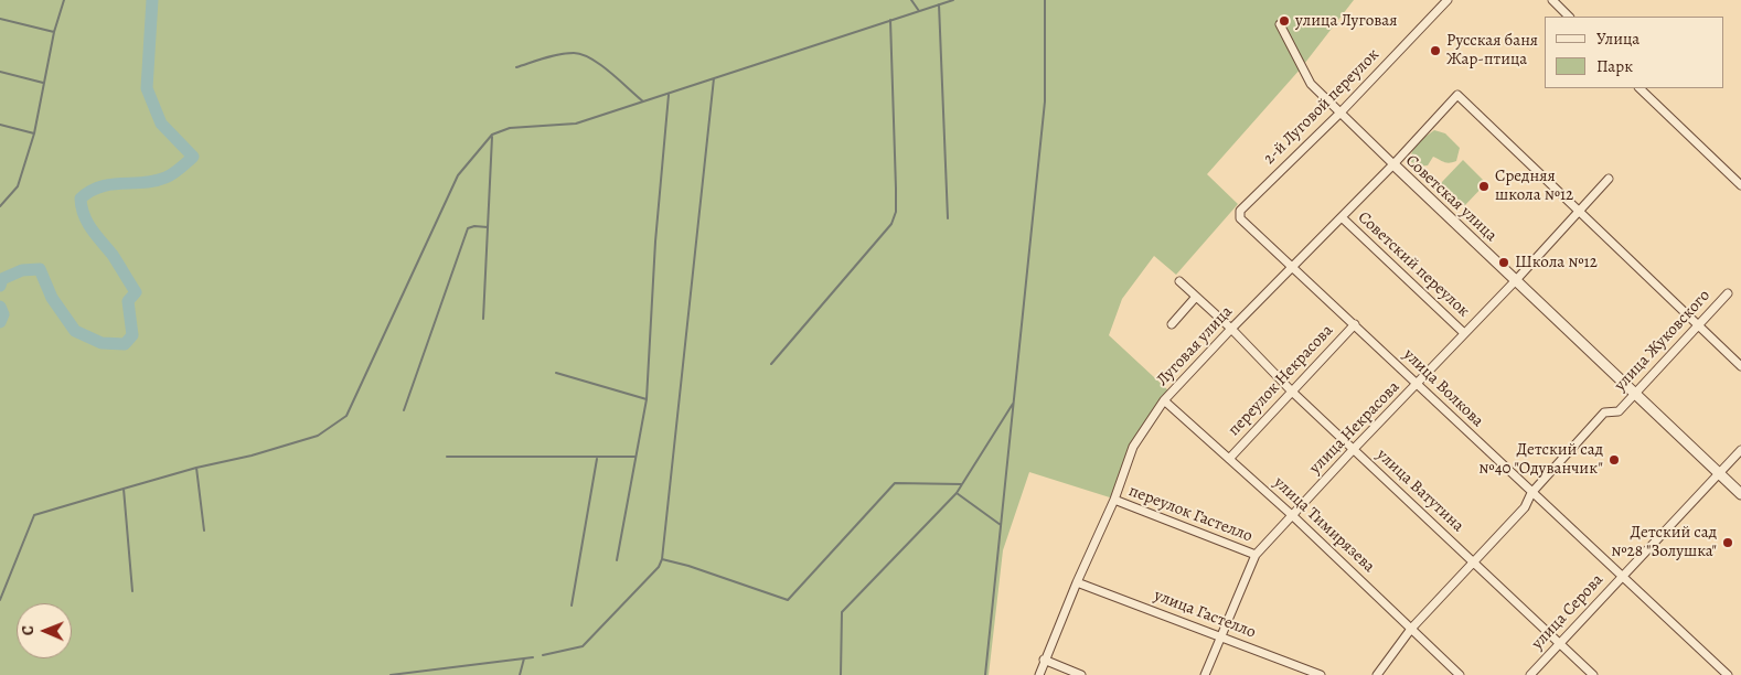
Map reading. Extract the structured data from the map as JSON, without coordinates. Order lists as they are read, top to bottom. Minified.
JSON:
{"streets":{"street":["2-й Луговой переулок","Советская улица","Советский переулок","улица Жуковского","Луговая улица","переулок Некрасова","улица Волкова","улица Некрасова","улица Ватутина","переулок Гастелло","улица Тимирязева","улица Серова","улица Гастелло"]},"crossings":[["2-й Луговой переулок","Советская улица"],["2-й Луговой переулок","улица Волкова"],["Советская улица","улица Жуковского"],["Советская улица","Луговая улица"],["Советская улица","улица Некрасова"],["Советская улица","улица Серова"],["Советский переулок","Луговая улица"],["Советский переулок","улица Некрасова"],["улица Жуковского","улица Волкова"],["улица Жуковского","улица Ватутина"],["улица Жуковского","улица Тимирязева"],["Луговая улица","улица Волкова"],["Луговая улица","улица Некрасова"],["Луговая улица","улица Ватутина"],["Луговая улица","переулок Гастелло"],["Луговая улица","улица Тимирязева"],["Луговая улица","улица Гастелло"],["переулок Некрасова","улица Волкова"],["переулок Некрасова","улица Ватутина"],["переулок Некрасова","улица Тимирязева"],["улица Волкова","улица Некрасова"],["улица Волкова","улица Серова"],["улица Некрасова","улица Ватутина"],["улица Некрасова","переулок Гастелло"],["улица Некрасова","улица Тимирязева"],["улица Некрасова","улица Гастелло"],["улица Ватутина","улица Серова"]],"places":["улица Луговая","Русская баня Жар-птица","Средняя школа №12","Школа №12","Детский сад №40 \"Одуванчик\"","Детский сад №28 \"Золушка\""],"legend":["Улица","Парк"],"north":"left"}
